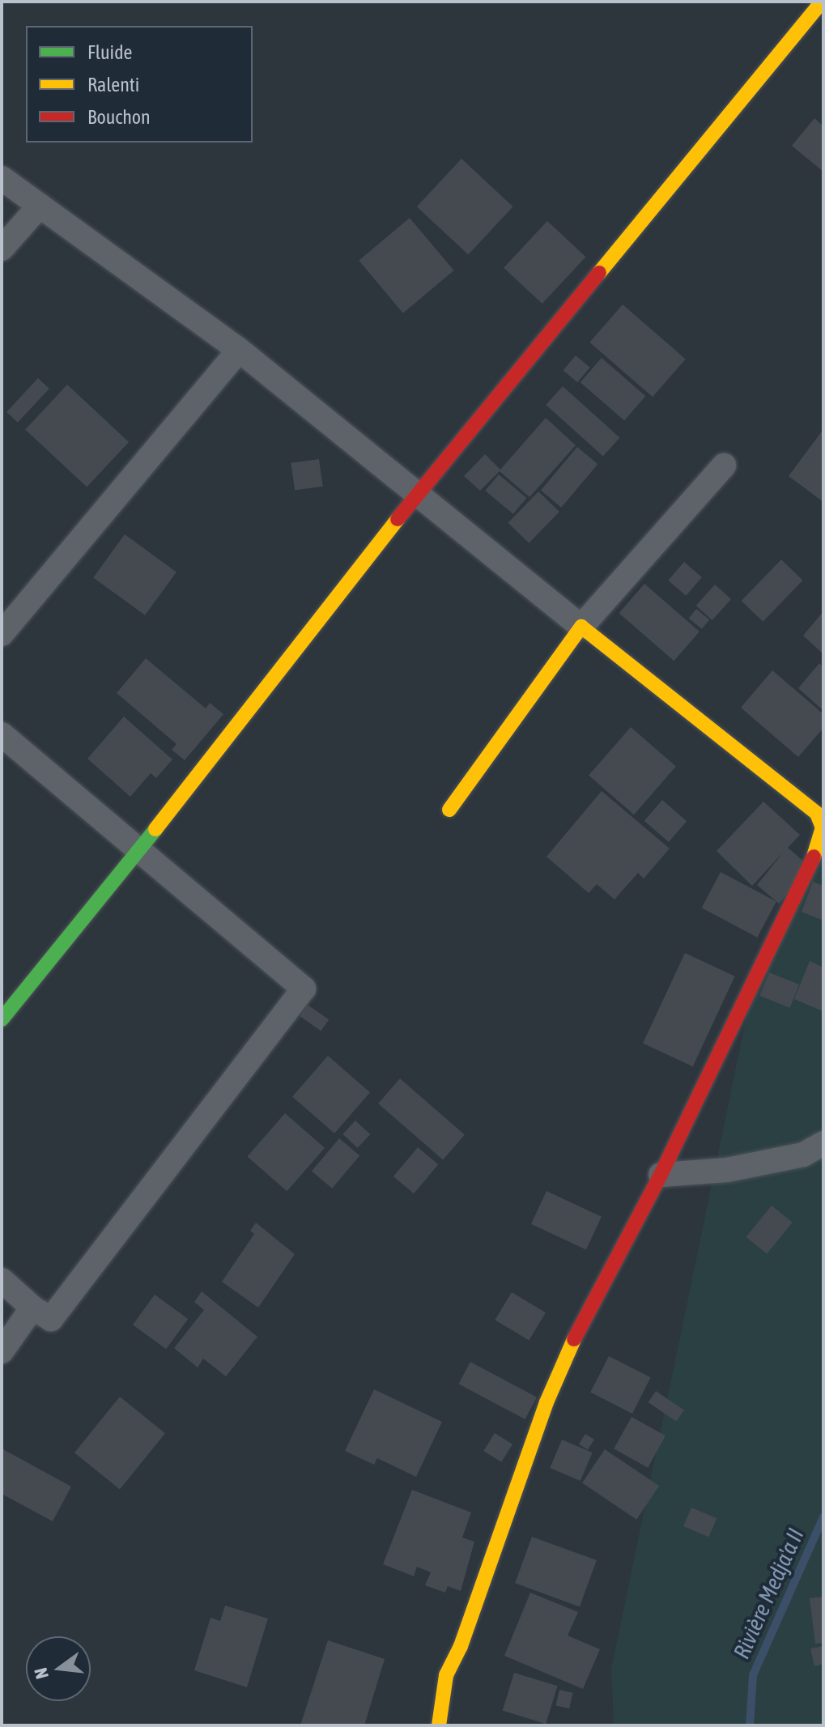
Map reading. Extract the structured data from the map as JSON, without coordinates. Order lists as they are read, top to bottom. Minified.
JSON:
{"water":["Rivière Medja'a II"],"legend":["Fluide","Ralenti","Bouchon"],"north":"left"}
